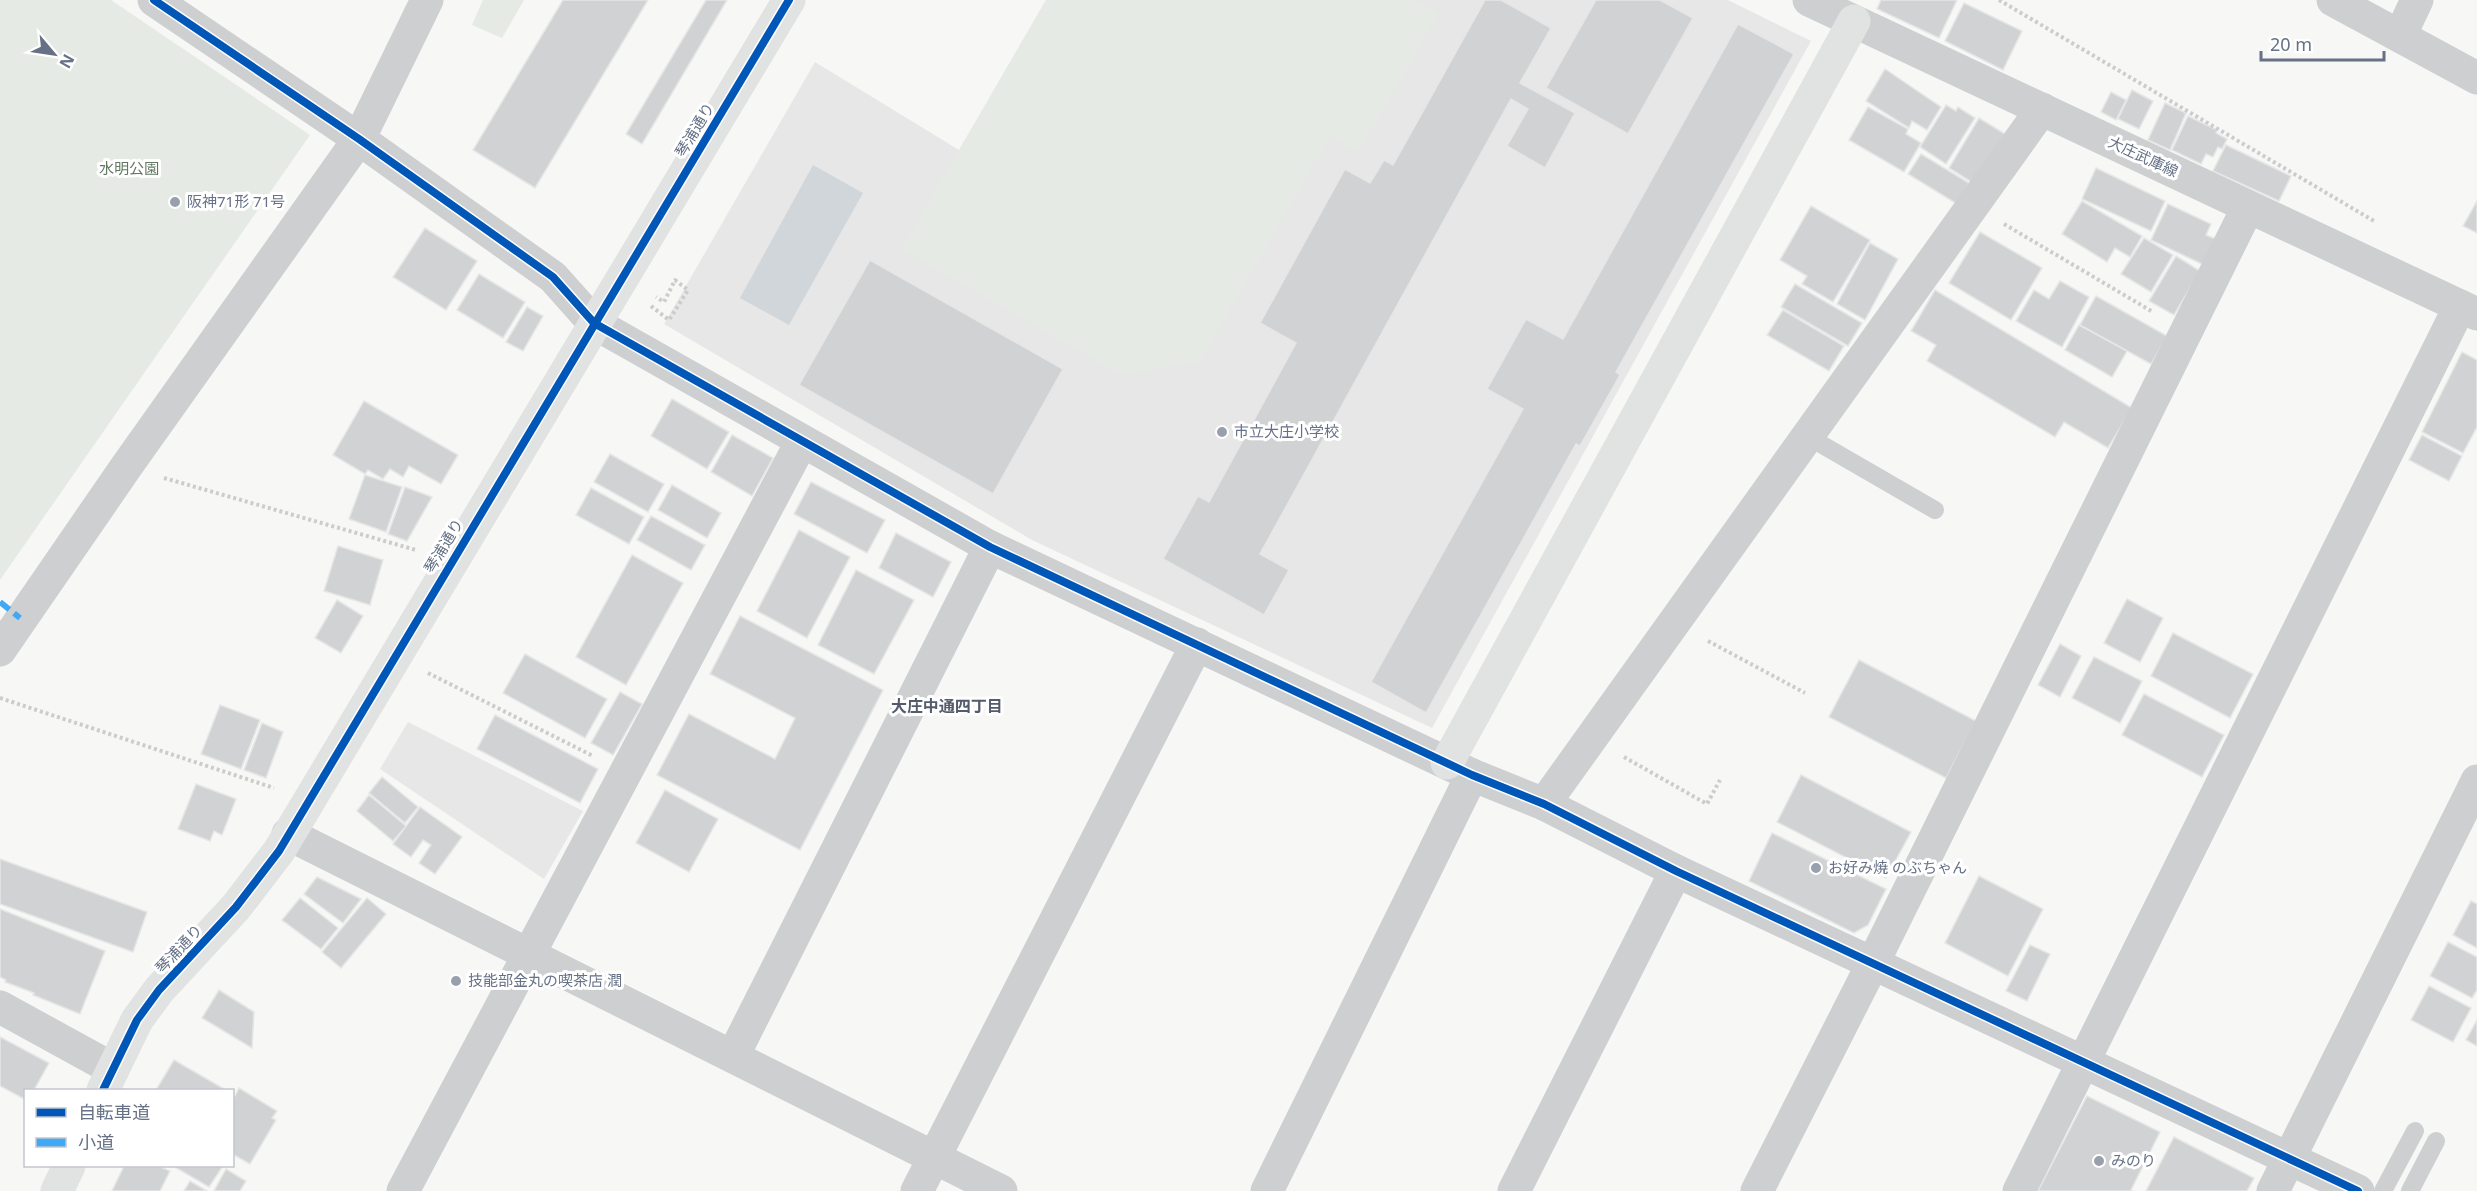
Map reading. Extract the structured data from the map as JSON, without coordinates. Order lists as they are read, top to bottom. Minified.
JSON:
{"streets":{"street":["琴浦通り","大庄武庫線"]},"districts":["大庄中通四丁目"],"parks":["水明公園"],"places":["阪神71形 71号","市立大庄小学校","お好み焼 のぶちゃん","技能部金丸の喫茶店 潤","みのり"],"legend":["自転車道","小道"],"scale_bar":"20 m","north":"bottom right"}
